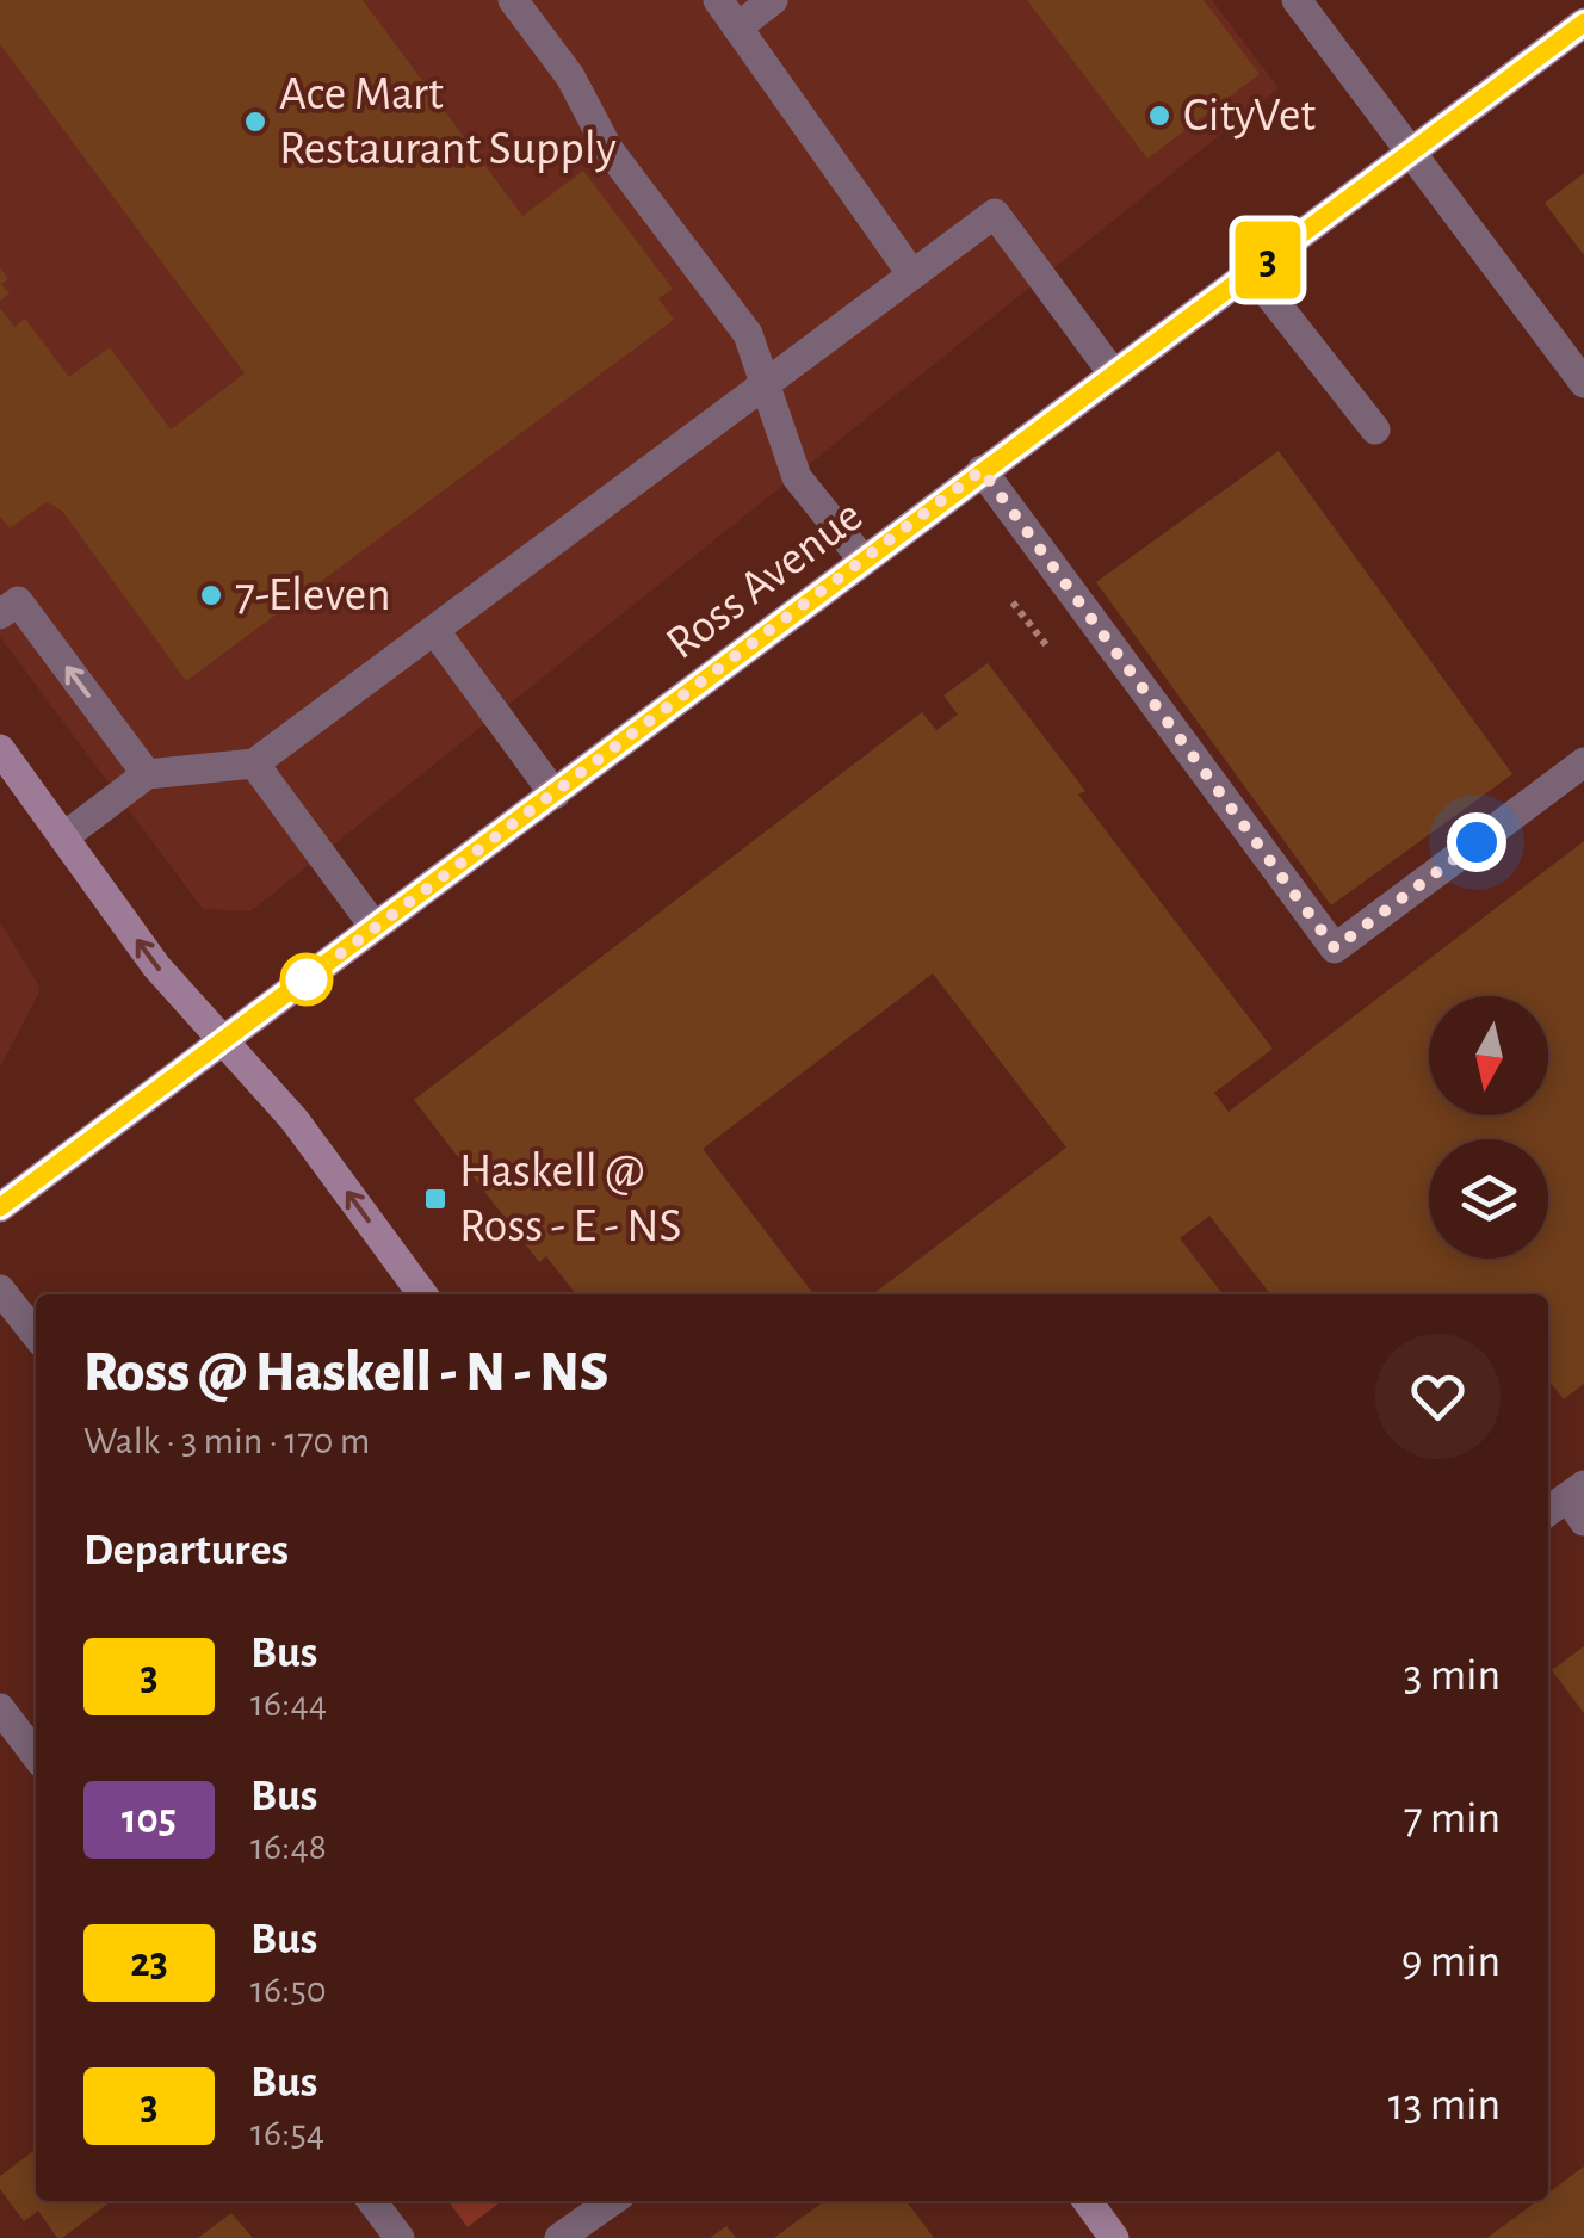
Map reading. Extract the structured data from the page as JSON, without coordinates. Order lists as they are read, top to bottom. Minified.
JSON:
{"streets":{"main road":["Ross Avenue"]},"places":{"other":["CityVet","Ace Mart Restaurant Supply","7-Eleven"],"transit":["Haskell @ Ross - E - NS"]},"lines":["bus line 3"],"north":"bottom","page":{"on_map":"3","heading":[["Ross @ Haskell - N - NS","Walk · 3 min · 170 m"],"Departures"],"list":[{"mark":"3","name":"Bus","note":"16:44","value":"3 min"},{"mark":"105","name":"Bus","note":"16:48","value":"7 min"},{"mark":"23","name":"Bus","note":"16:50","value":"9 min"},{"mark":"3","name":"Bus","note":"16:54","value":"13 min"}]}}
